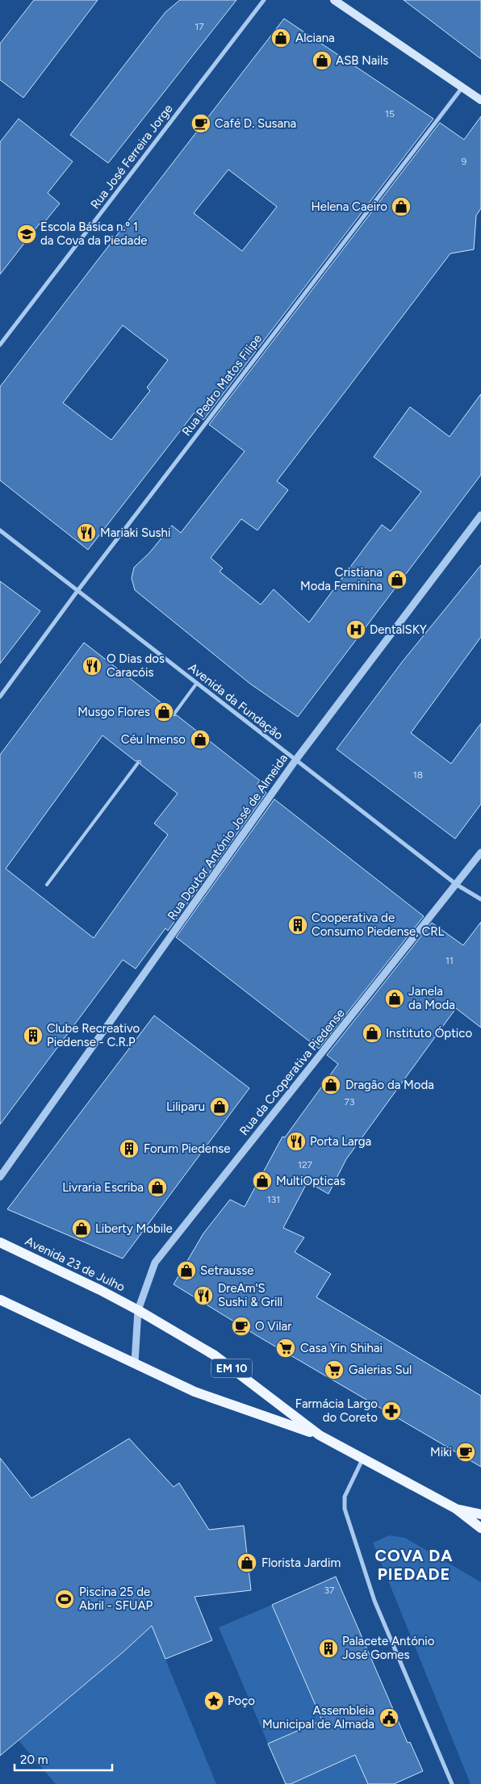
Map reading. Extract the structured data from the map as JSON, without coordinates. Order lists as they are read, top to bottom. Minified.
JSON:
{"streets":{"main road":["Avenida 23 de Julho","EM 10"],"street":["Rua José Ferreira Jorge","Rua Pedro Matos Filipe","Avenida da Fundação","Rua Doutor António José de Almeida","Rua da Cooperativa Piedense"]},"crossings":[["Rua Pedro Matos Filipe","Avenida da Fundação"],["Avenida da Fundação","Rua Doutor António José de Almeida"],["Avenida da Fundação","Rua da Cooperativa Piedense"],["Rua da Cooperativa Piedense","Avenida 23 de Julho"],["Rua da Cooperativa Piedense","EM 10"],["Avenida 23 de Julho","EM 10"]],"districts":["COVA DA PIEDADE"],"places":{"shop":["Alciana","ASB Nails","Helena Caeiro","Cristiana Moda Feminina","Musgo Flores","Céu Imenso","Janela da Moda","Instituto Óptico","Dragão da Moda","Liliparu","MultiOpticas","Livraria Escriba","Liberty Mobile","Setrausse","Florista Jardim"],"cafe":["Café D. Susana","O Vilar","Miki"],"school or university":["Escola Básica n.º 1 da Cova da Piedade"],"restaurant":["Mariaki Sushi","O Dias dos Caracóis","Porta Larga","DreAm'S Sushi & Grill"],"hospital":["DentalSKY"],"building":["Cooperativa de Consumo Piedense, CRL","Clube Recreativo Piedense - C.R.P","Forum Piedense","Palacete António José Gomes"],"supermarket":["Casa Yin Shihai","Galerias Sul"],"pharmacy":["Farmácia Largo do Coreto"],"sports":["Piscina 25 de Abril - SFUAP"],"place":["Poço"],"public building":["Assembleia Municipal de Almada"]},"house_numbers":["17","15","9","18","11","73","127","131","37"],"scale_bar":"20 m"}
